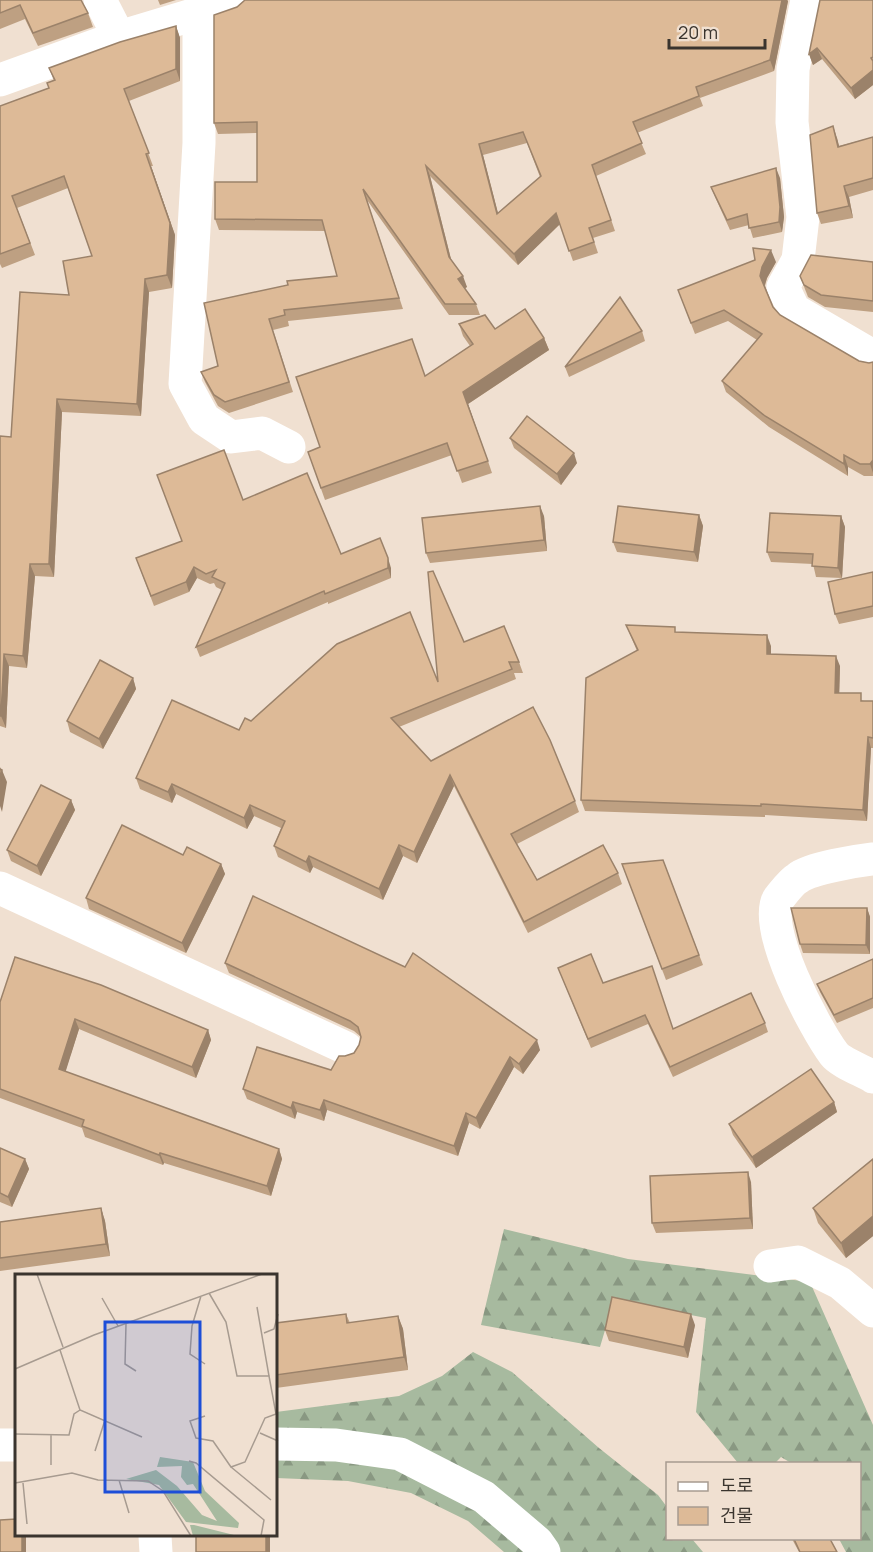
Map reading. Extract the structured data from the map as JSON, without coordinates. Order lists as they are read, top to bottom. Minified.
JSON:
{"legend":["도로","건물"],"scale_bar":"20 m"}
